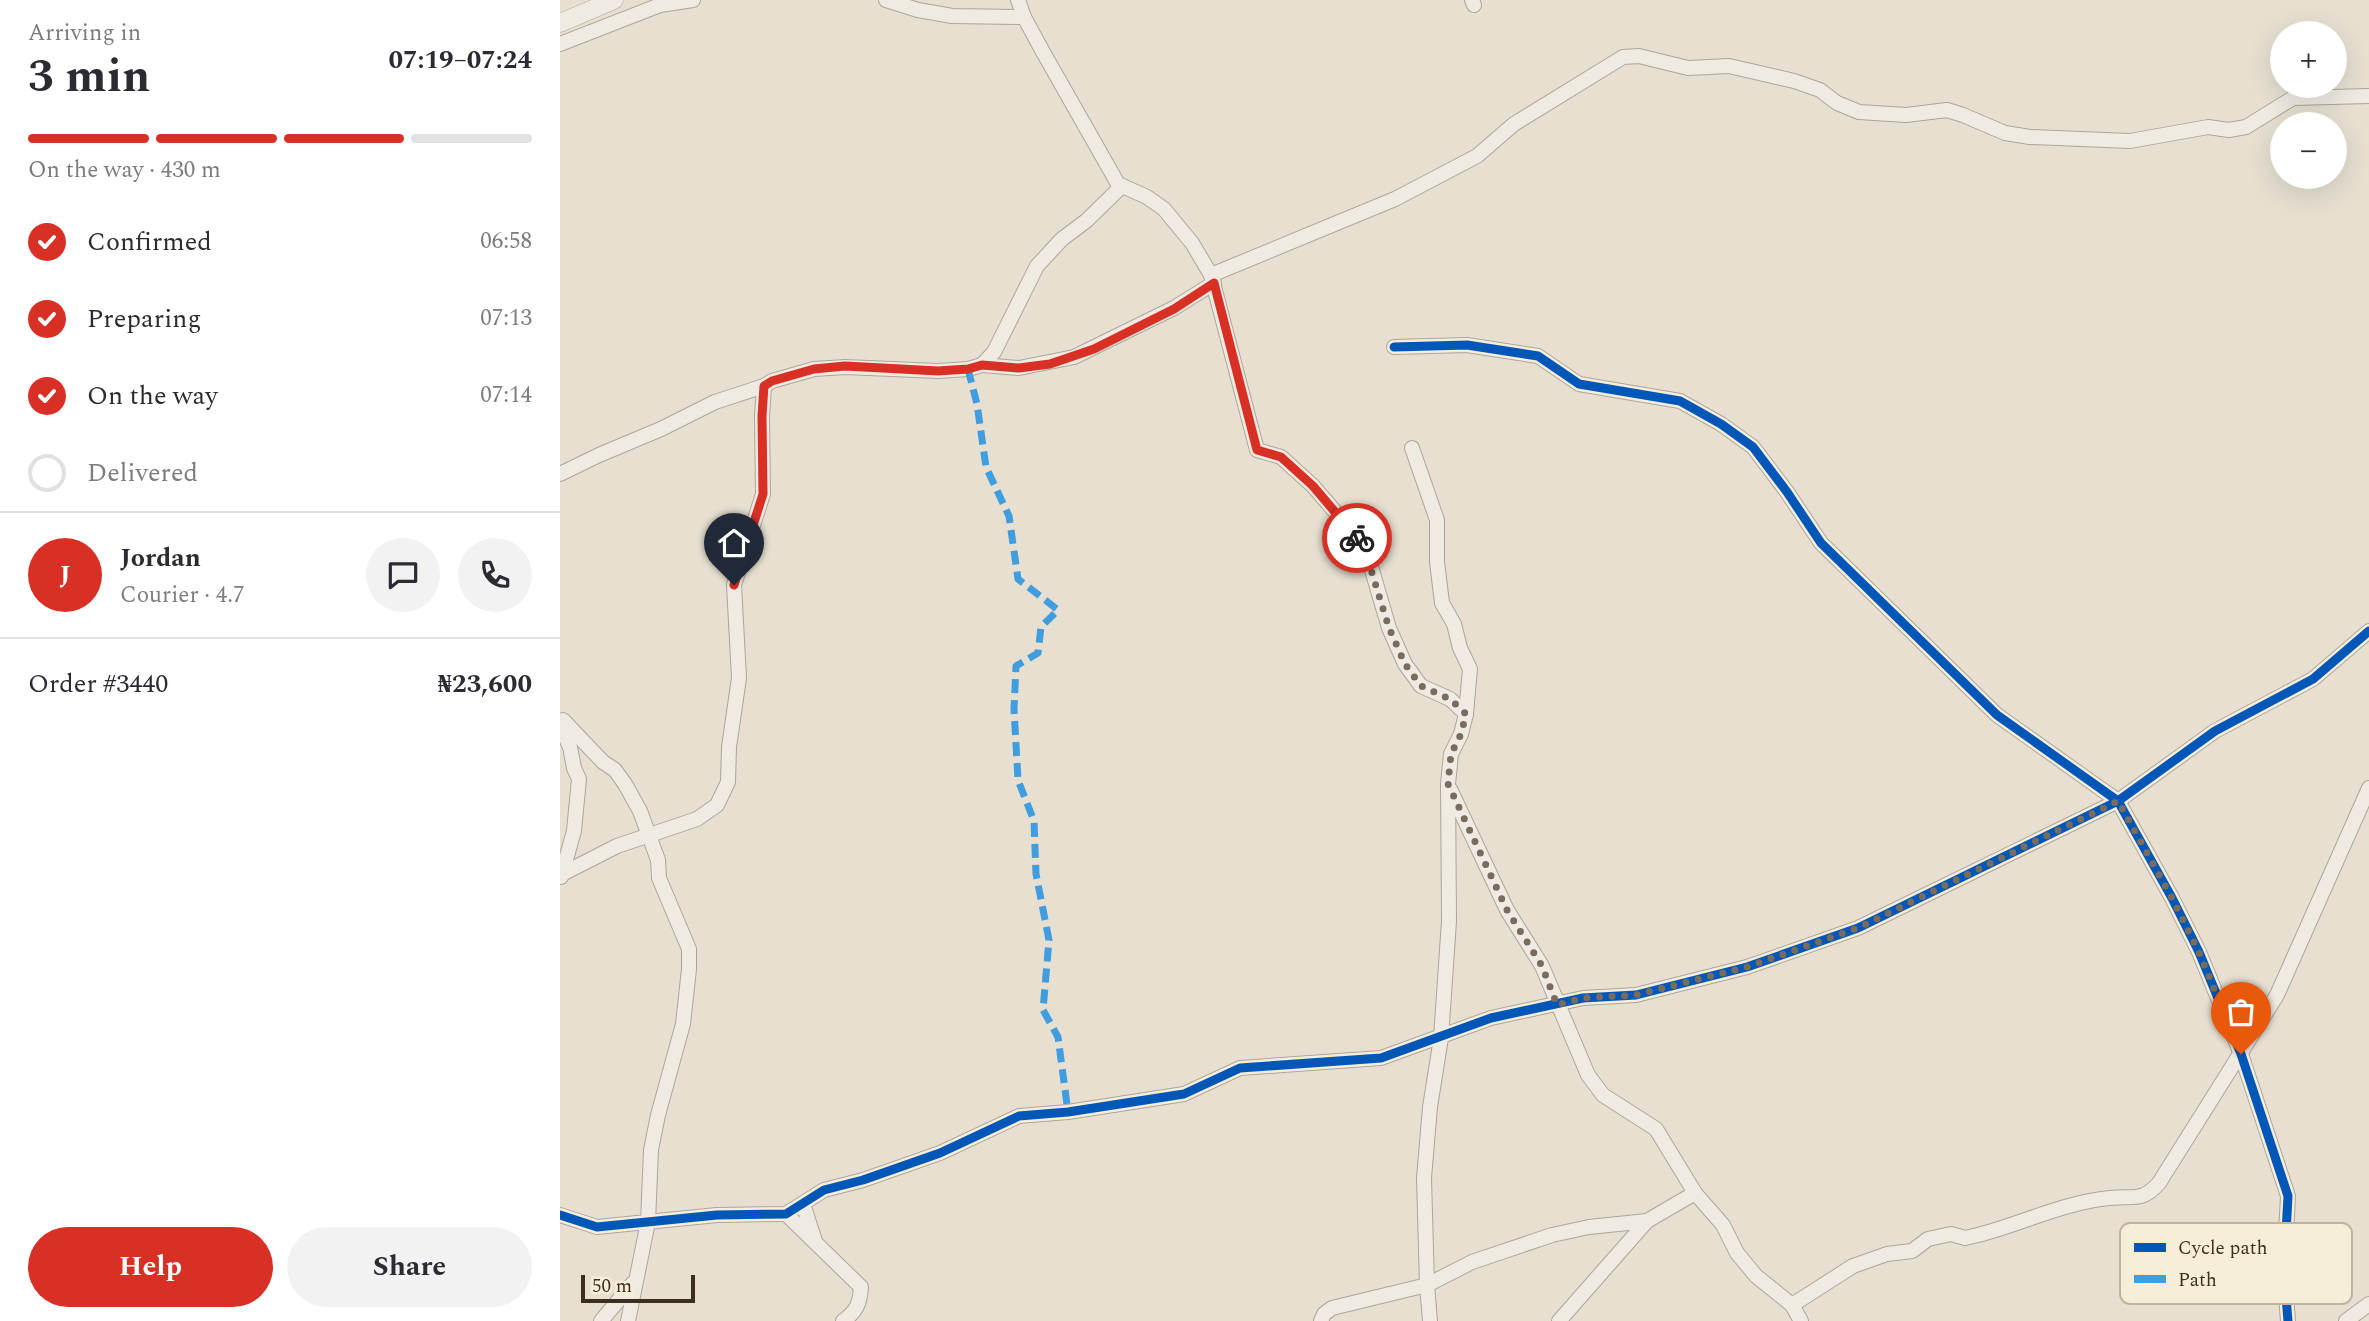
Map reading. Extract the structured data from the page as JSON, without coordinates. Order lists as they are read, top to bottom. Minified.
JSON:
{"legend":["Cycle path","Path"],"scale_bar":"50 m","page":{"heading":["3 min","Arriving in","07:19–07:24"],"panel":["Jordan","Courier · 4.7","Order #3440","₦23,600"],"map_buttons":["+","−"],"bar":"On the way · 430 m","list":[["Confirmed","06:58"],["Preparing","07:13"],["On the way","07:14"],"Delivered"],"round":"J","buttons":["Help","Share"],"scale":"50 m"}}
